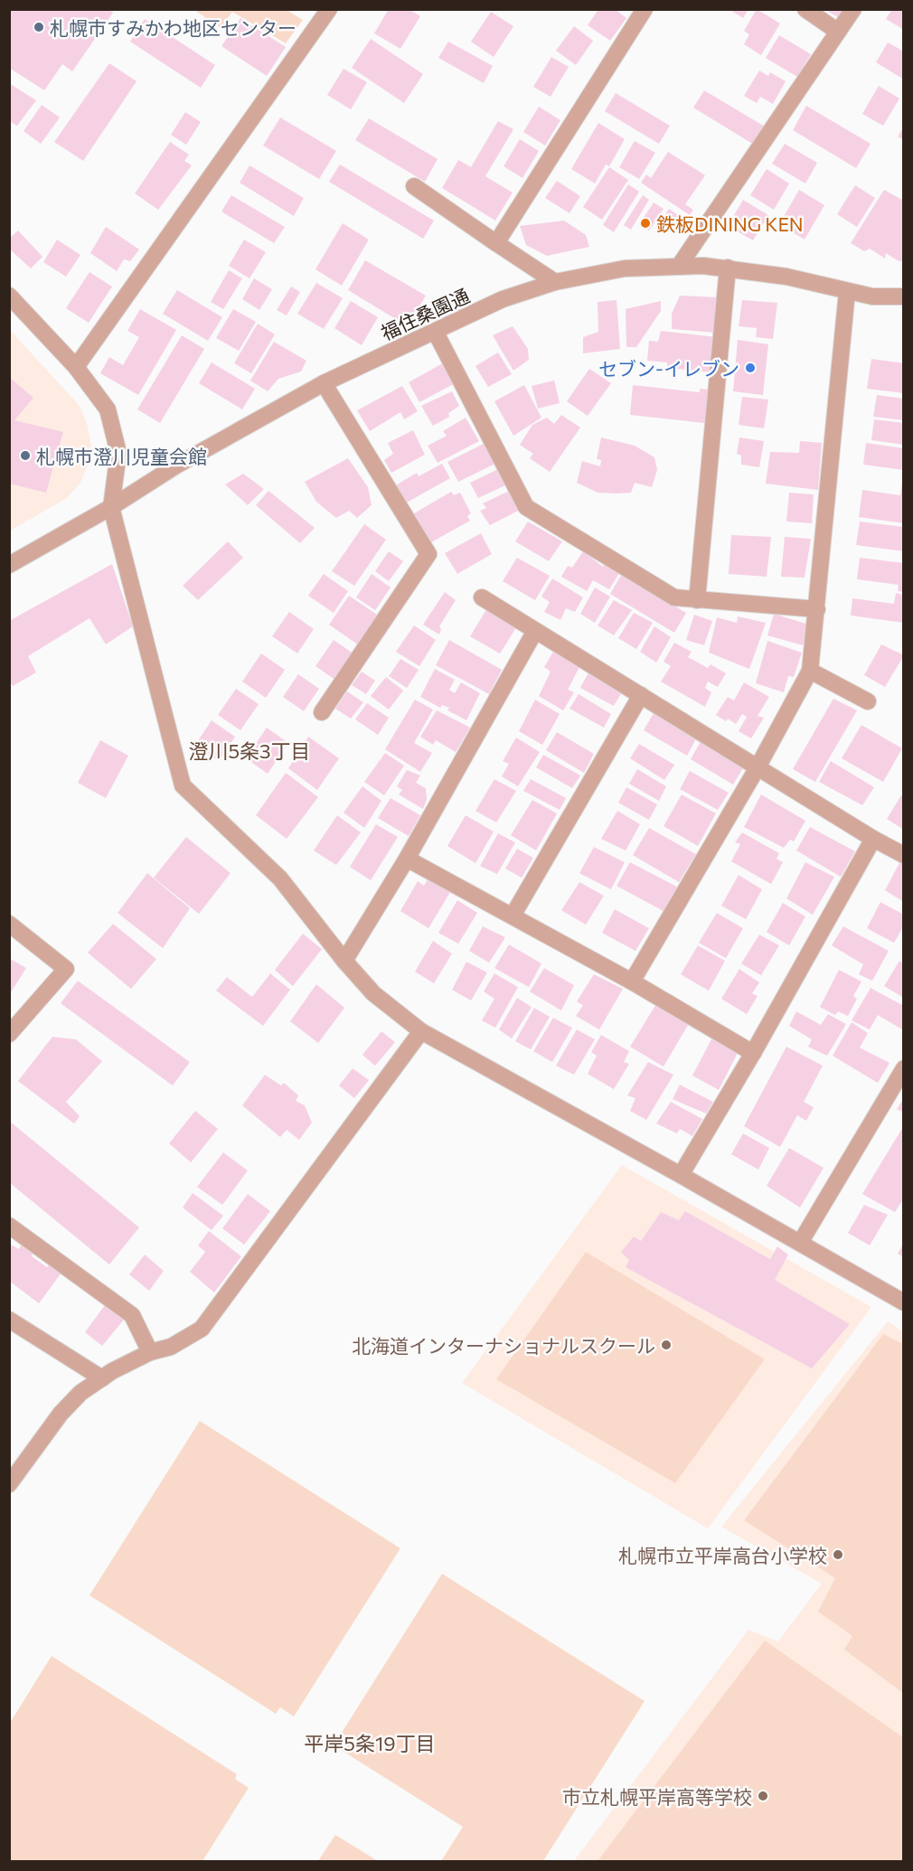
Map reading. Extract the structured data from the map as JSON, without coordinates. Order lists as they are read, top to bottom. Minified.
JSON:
{"streets":{"street":["福住桑園通"]},"districts":["澄川5条3丁目","平岸5条19丁目"],"places":["札幌市すみかわ地区センター","鉄板DINING KEN","セブン-イレブン","札幌市澄川児童会館","北海道インターナショナルスクール","札幌市立平岸高台小学校","市立札幌平岸高等学校"]}
